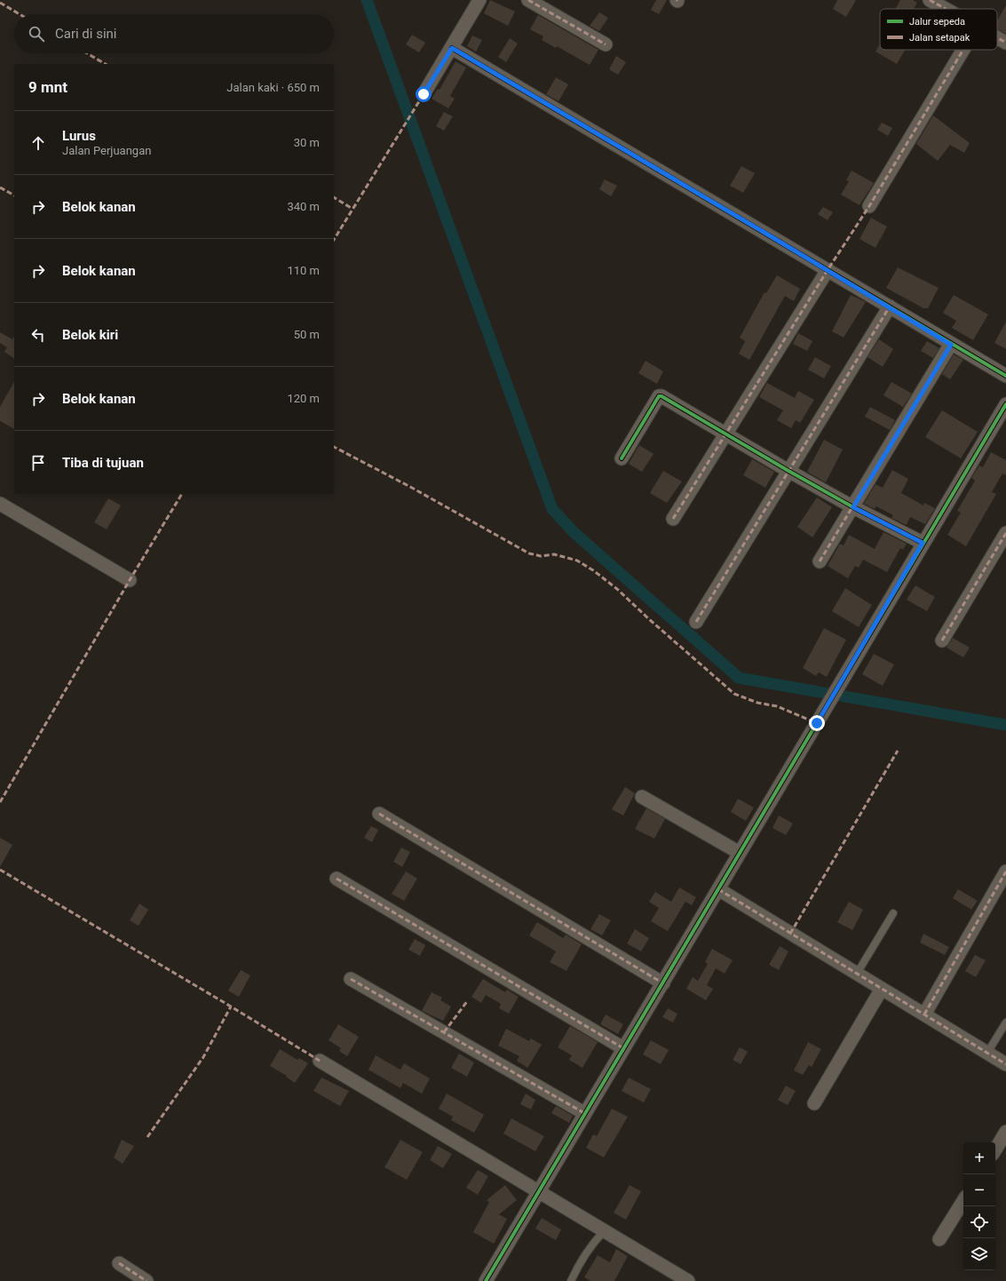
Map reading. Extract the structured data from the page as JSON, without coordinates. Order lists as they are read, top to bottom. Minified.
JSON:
{"legend":["Jalur sepeda","Jalan setapak"],"page":{"search":"Cari di sini","heading":["9 mnt","Jalan kaki · 650 m"],"list":[["Lurus","Jalan Perjuangan","30 m"],["Belok kanan","340 m"],["Belok kanan","110 m"],["Belok kiri","50 m"],["Belok kanan","120 m"],"Tiba di tujuan"],"map_buttons":["+","−"]}}
